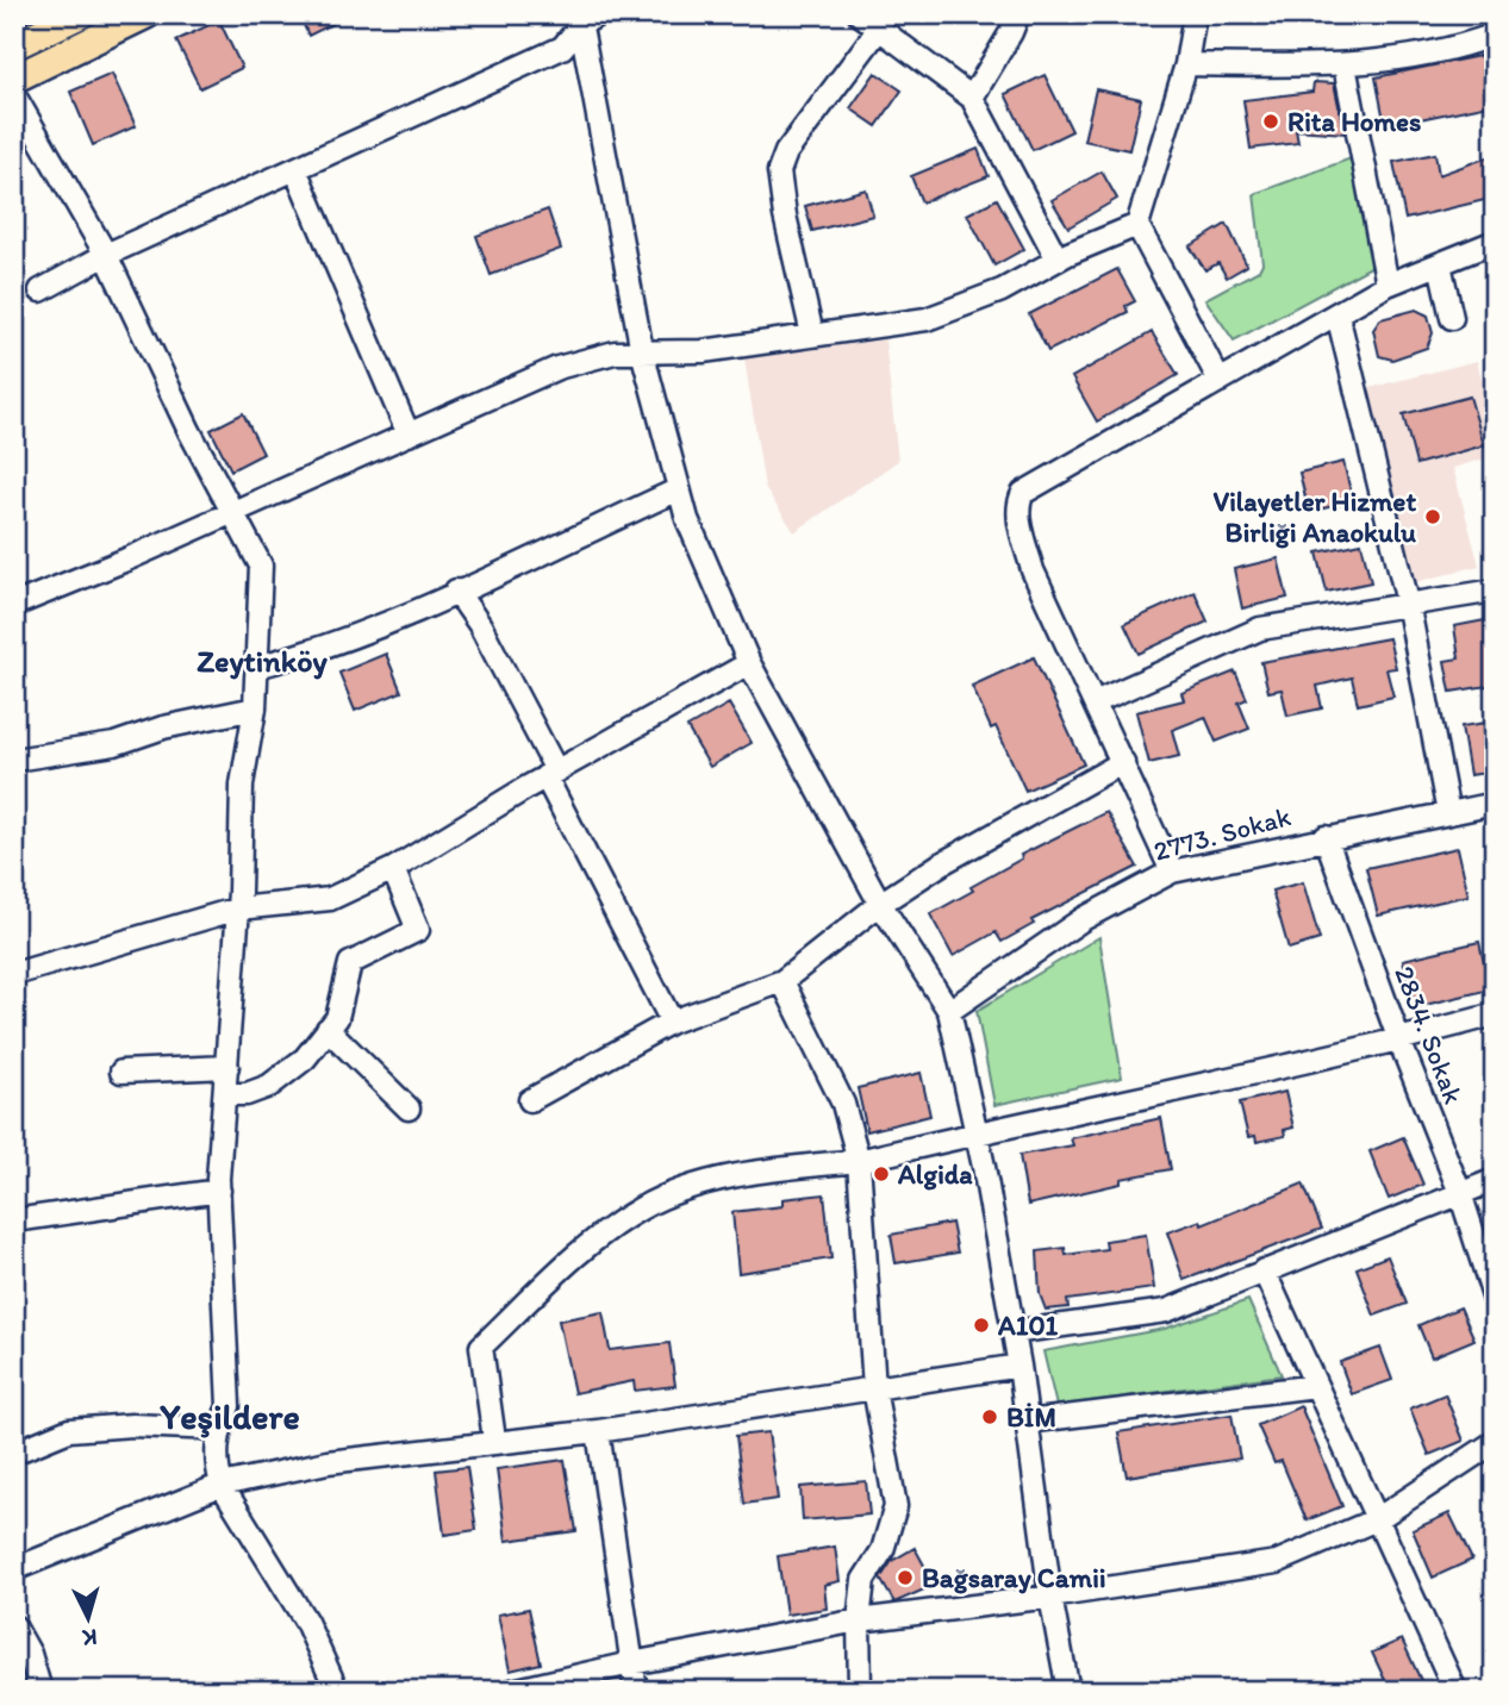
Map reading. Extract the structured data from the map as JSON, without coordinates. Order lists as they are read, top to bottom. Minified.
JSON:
{"streets":{"street":["2773. Sokak","2834. Sokak"]},"crossings":[["2773. Sokak","2834. Sokak"]],"districts":["Zeytinköy","Yeşildere"],"places":["Rita Homes","Vilayetler Hizmet Birliği Anaokulu","Algida","A101","BİM","Bağsaray Camii"],"north":"bottom"}
